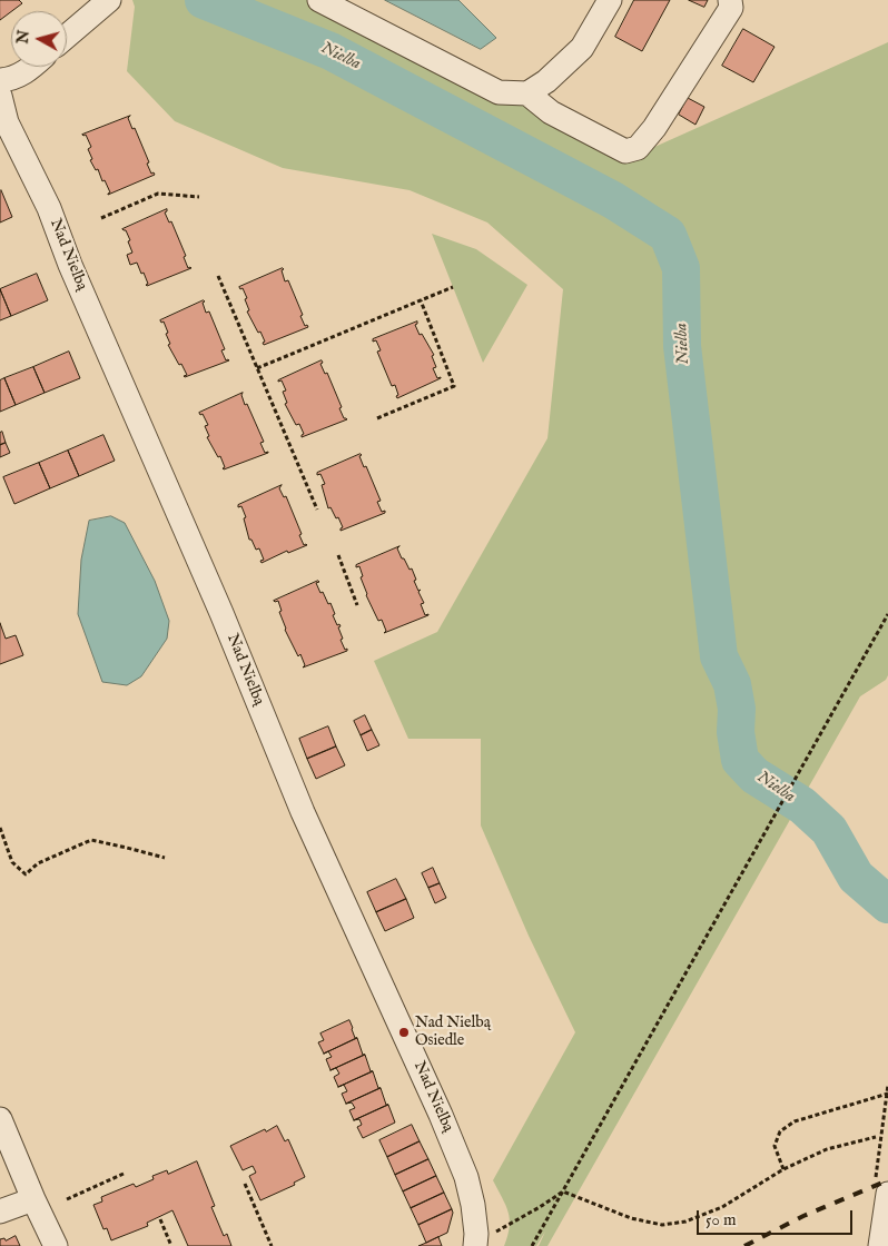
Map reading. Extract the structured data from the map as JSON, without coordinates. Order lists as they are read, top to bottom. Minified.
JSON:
{"streets":{"street":["Nad Nielbą"]},"water":["Nielba"],"places":["Nad Nielbą Osiedle"],"scale_bar":"50 m","north":"left"}
